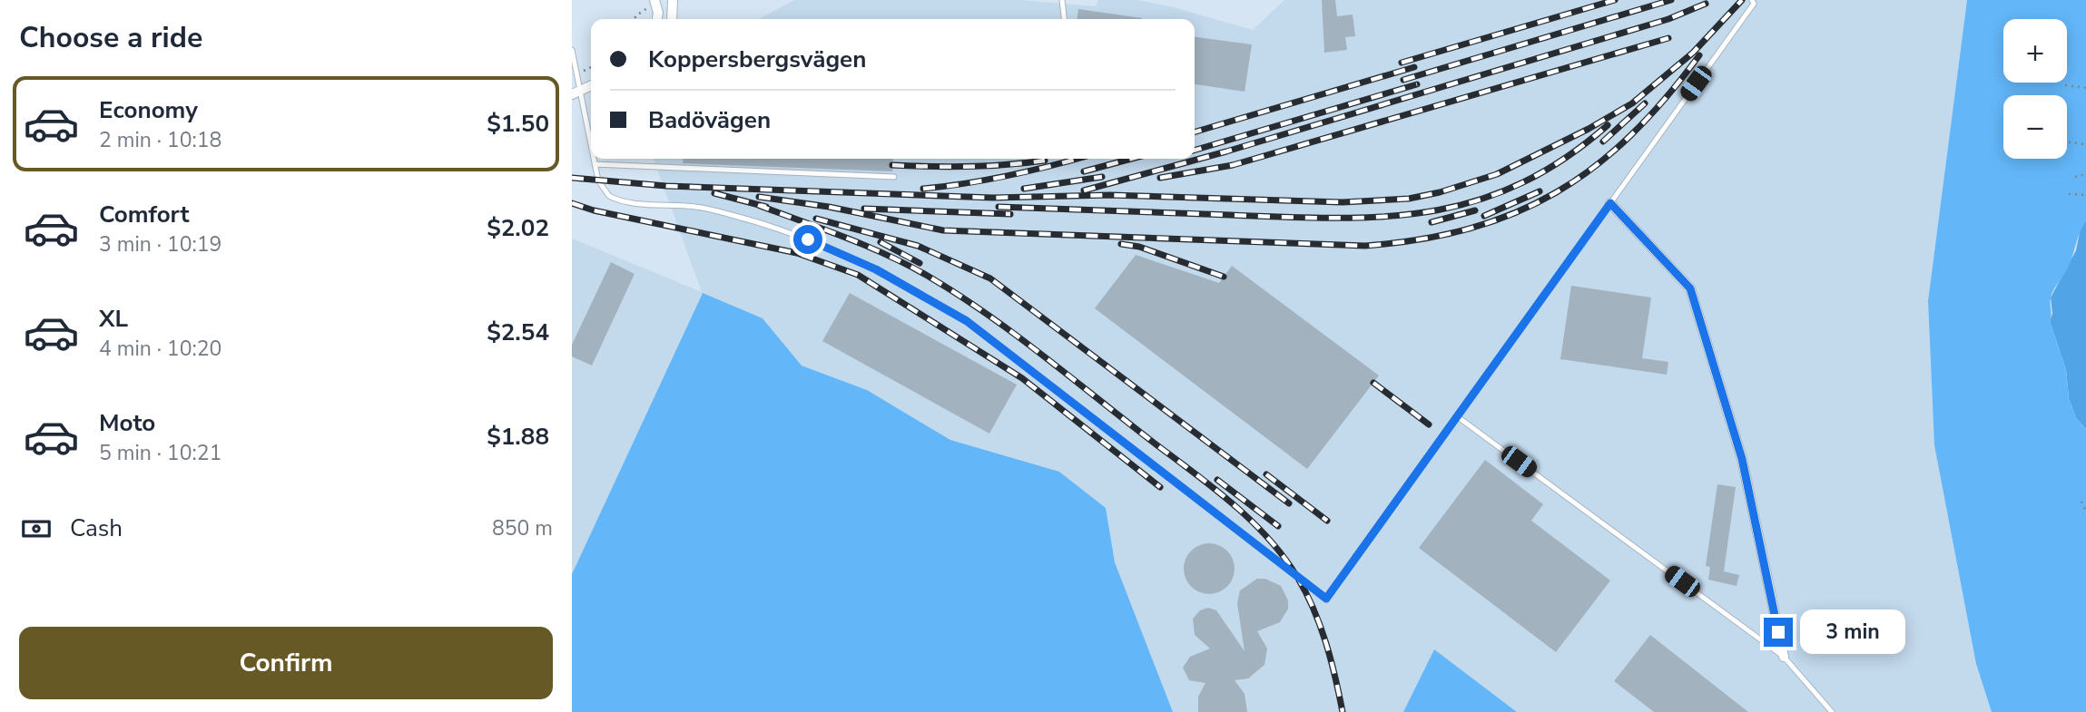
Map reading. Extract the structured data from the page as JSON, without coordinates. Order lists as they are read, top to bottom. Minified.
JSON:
{"page":{"heading":"Choose a ride","map_buttons":["+","−"],"banner":["Koppersbergsvägen","Badövägen"],"list":[{"name":"Economy","note":"2 min · 10:18","value":"$1.50"},{"name":"Comfort","note":"3 min · 10:19","value":"$2.02"},{"name":"XL","note":"4 min · 10:20","value":"$2.54"},{"name":"Moto","note":"5 min · 10:21","value":"$1.88"}],"pay":["Cash","850 m"],"bubble":"3 min","buttons":"Confirm"}}
